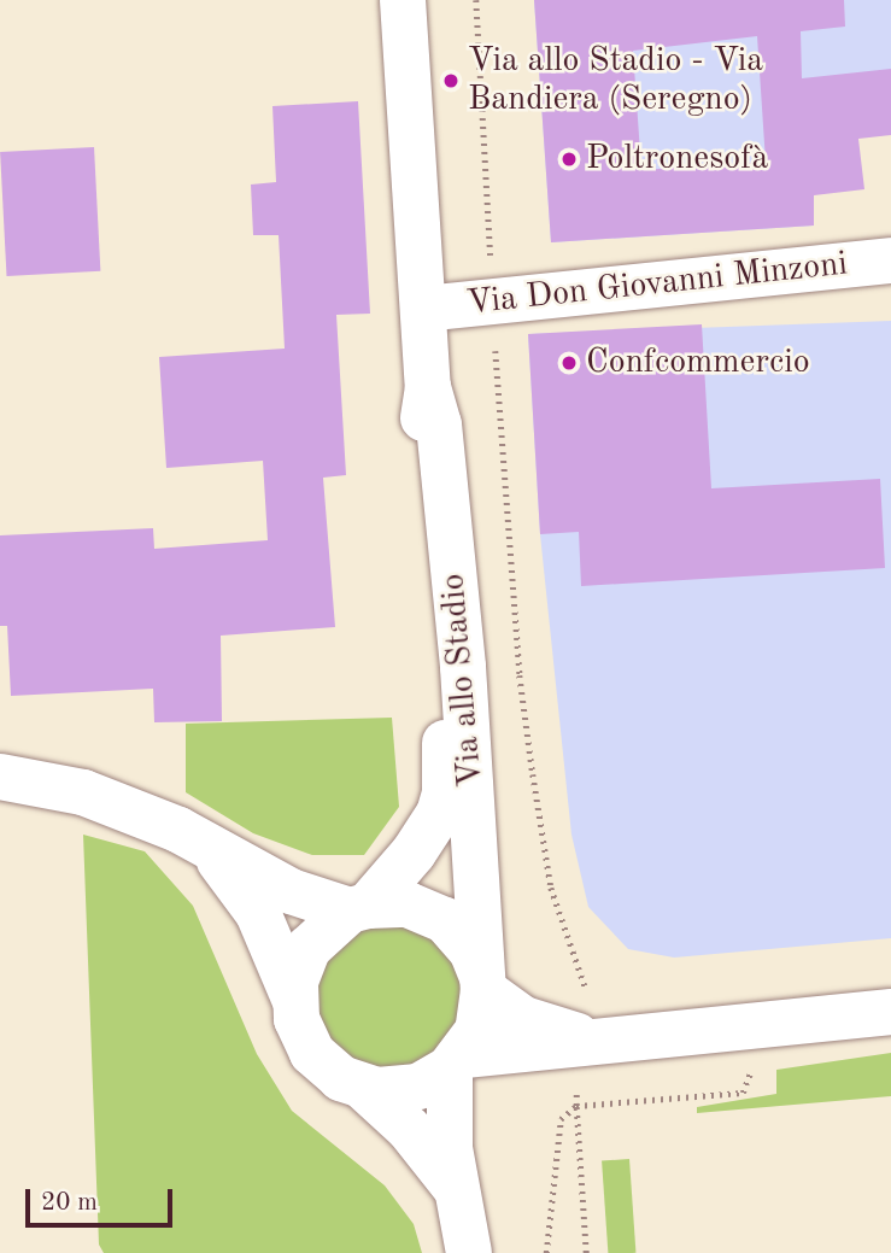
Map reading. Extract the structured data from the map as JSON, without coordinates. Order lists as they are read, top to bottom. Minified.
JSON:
{"streets":{"main road":["Via Don Giovanni Minzoni","Via allo Stadio"]},"crossings":[["Via Don Giovanni Minzoni","Via allo Stadio"]],"places":["Via allo Stadio - Via Bandiera (Seregno)","Poltronesofà","Confcommercio"],"scale_bar":"20 m"}
